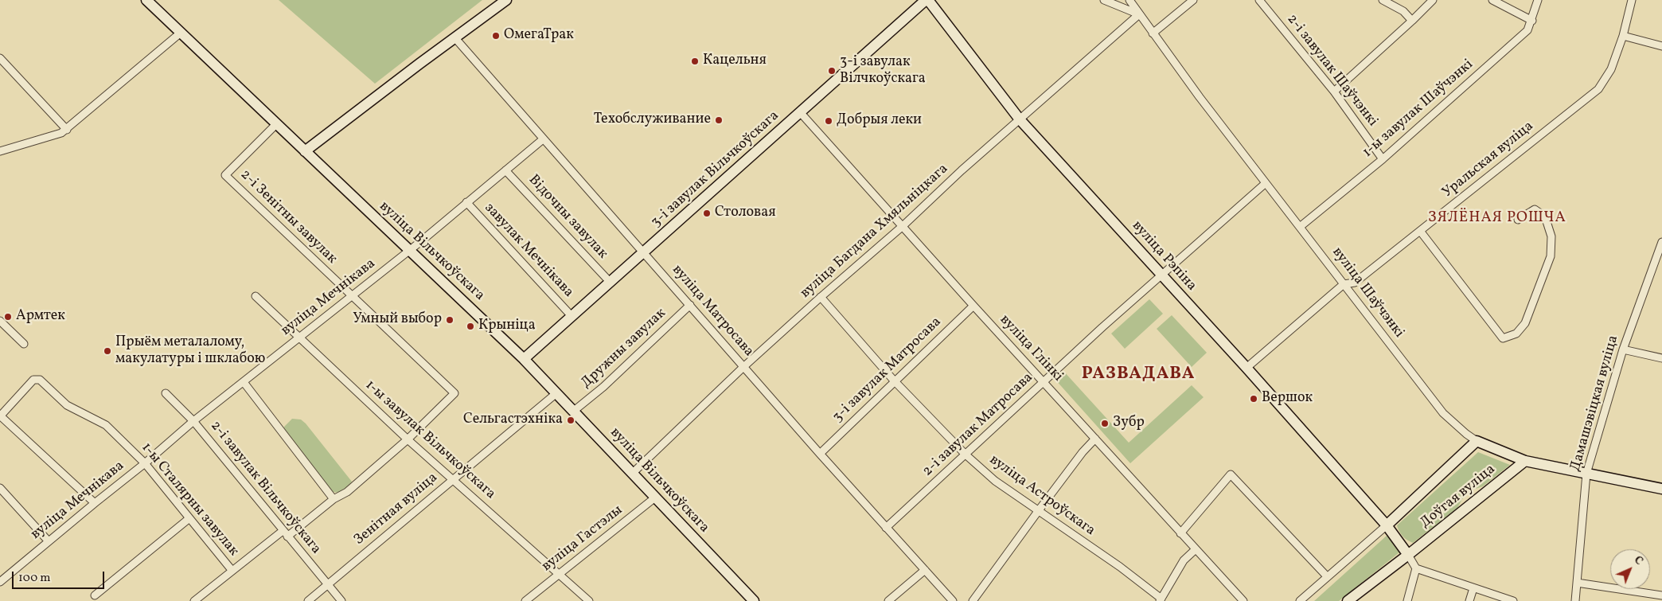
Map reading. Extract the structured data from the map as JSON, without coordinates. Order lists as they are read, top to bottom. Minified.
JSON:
{"streets":{"street":["2-і завулак Шаўчэнкі","1-ы завулак Шаўчэнкі","Уральская вуліца","3-і завулак Вільчкоўскага","2-і Зенітны завулак","Відочны завулак","вуліца Багдана Хмяльніцкага","завулак Мечнікава","вуліца Вільчкоўскага","вуліца Рэпіна","вуліца Шаўчэнкі","вуліца Мечнікава","вуліца Матросава","Дружны завулак","вуліца Глінкі","3-і завулак Матросава","Дамашэвіцкая вуліца","2-і завулак Матросава","1-ы завулак Вільчкоўскага","2-і завулак Вільчкоўскага","вуліца Астроўскага","Доўгая вуліца","1-ы Сталярны завулак","Зенітная вуліца","вуліца Гастэлы"]},"crossings":[["2-і завулак Шаўчэнкі","1-ы завулак Шаўчэнкі"],["1-ы завулак Шаўчэнкі","вуліца Шаўчэнкі"],["Уральская вуліца","вуліца Рэпіна"],["Уральская вуліца","вуліца Шаўчэнкі"],["3-і завулак Вільчкоўскага","Відочны завулак"],["3-і завулак Вільчкоўскага","завулак Мечнікава"],["3-і завулак Вільчкоўскага","вуліца Вільчкоўскага"],["3-і завулак Вільчкоўскага","вуліца Рэпіна"],["3-і завулак Вільчкоўскага","вуліца Матросава"],["3-і завулак Вільчкоўскага","вуліца Глінкі"],["2-і Зенітны завулак","вуліца Вільчкоўскага"],["2-і Зенітны завулак","вуліца Мечнікава"],["2-і Зенітны завулак","1-ы завулак Вільчкоўскага"],["Відочны завулак","вуліца Мечнікава"],["вуліца Багдана Хмяльніцкага","вуліца Вільчкоўскага"],["вуліца Багдана Хмяльніцкага","вуліца Рэпіна"],["вуліца Багдана Хмяльніцкага","вуліца Шаўчэнкі"],["вуліца Багдана Хмяльніцкага","вуліца Матросава"],["вуліца Багдана Хмяльніцкага","вуліца Глінкі"],["вуліца Багдана Хмяльніцкага","вуліца Астроўскага"],["завулак Мечнікава","вуліца Мечнікава"],["вуліца Вільчкоўскага","вуліца Мечнікава"],["вуліца Вільчкоўскага","Дружны завулак"],["вуліца Вільчкоўскага","Зенітная вуліца"],["вуліца Вільчкоўскага","вуліца Гастэлы"],["вуліца Рэпіна","2-і завулак Матросава"],["вуліца Рэпіна","Доўгая вуліца"],["вуліца Шаўчэнкі","Дамашэвіцкая вуліца"],["вуліца Шаўчэнкі","2-і завулак Матросава"],["вуліца Шаўчэнкі","Доўгая вуліца"],["вуліца Мечнікава","вуліца Матросава"],["вуліца Мечнікава","1-ы завулак Вільчкоўскага"],["вуліца Мечнікава","2-і завулак Вільчкоўскага"],["вуліца Мечнікава","1-ы Сталярны завулак"],["вуліца Матросава","Дружны завулак"],["вуліца Матросава","3-і завулак Матросава"],["вуліца Матросава","2-і завулак Матросава"],["вуліца Глінкі","3-і завулак Матросава"],["вуліца Глінкі","2-і завулак Матросава"],["3-і завулак Матросава","вуліца Астроўскага"],["2-і завулак Матросава","вуліца Астроўскага"],["1-ы завулак Вільчкоўскага","Зенітная вуліца"],["1-ы завулак Вільчкоўскага","вуліца Гастэлы"],["2-і завулак Вільчкоўскага","Зенітная вуліца"]],"districts":["ЗЯЛЁНАЯ РОШЧА","РАЗВАДАВА"],"places":["ОмегаТрак","Кацельня","3-і завулак Вілчкоўскага","Техобслуживание","Добрыя леки","Столовая","Армтек","Умный выбор","Крыніца","Прыём металалому, макулатуры і шклабою","Вершок","Сельгастэхніка","Зубр"],"scale_bar":"100 m","north":"top right"}
